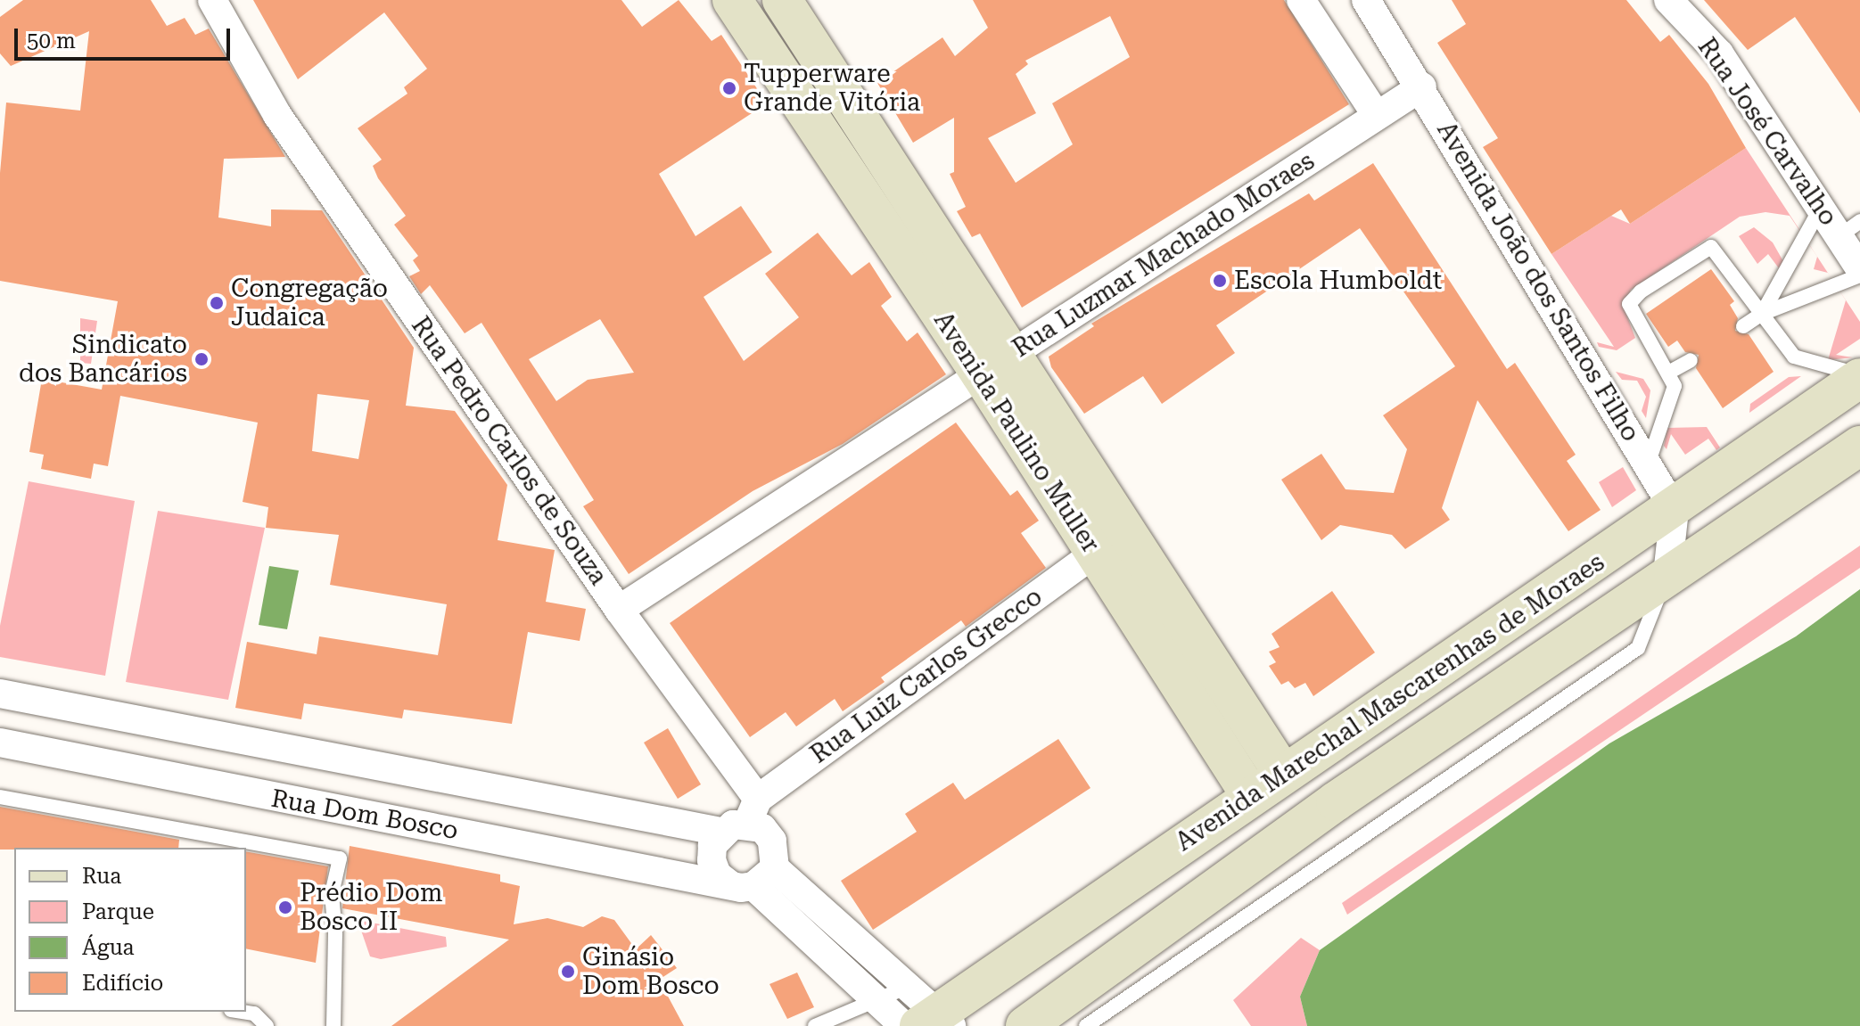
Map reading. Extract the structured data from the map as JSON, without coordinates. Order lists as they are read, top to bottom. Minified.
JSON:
{"streets":{"main road":["Avenida Paulino Muller","Avenida Marechal Mascarenhas de Moraes"],"street":["Rua José Carvalho","Rua Luzmar Machado Moraes","Avenida João dos Santos Filho","Rua Pedro Carlos de Souza","Rua Luiz Carlos Grecco","Rua Dom Bosco"]},"crossings":[["Rua Luzmar Machado Moraes","Avenida João dos Santos Filho"],["Rua Luzmar Machado Moraes","Avenida Paulino Muller"],["Rua Luzmar Machado Moraes","Rua Pedro Carlos de Souza"],["Avenida João dos Santos Filho","Avenida Marechal Mascarenhas de Moraes"],["Avenida Paulino Muller","Rua Luiz Carlos Grecco"],["Avenida Paulino Muller","Avenida Marechal Mascarenhas de Moraes"],["Rua Pedro Carlos de Souza","Rua Luiz Carlos Grecco"],["Rua Pedro Carlos de Souza","Rua Dom Bosco"],["Rua Luiz Carlos Grecco","Rua Dom Bosco"]],"places":["Tupperware Grande Vitória","Escola Humboldt","Congregação Judaica","Sindicato dos Bancários","Prédio Dom Bosco II","Ginásio Dom Bosco"],"legend":["Rua","Parque","Água","Edifício"],"scale_bar":"50 m"}
